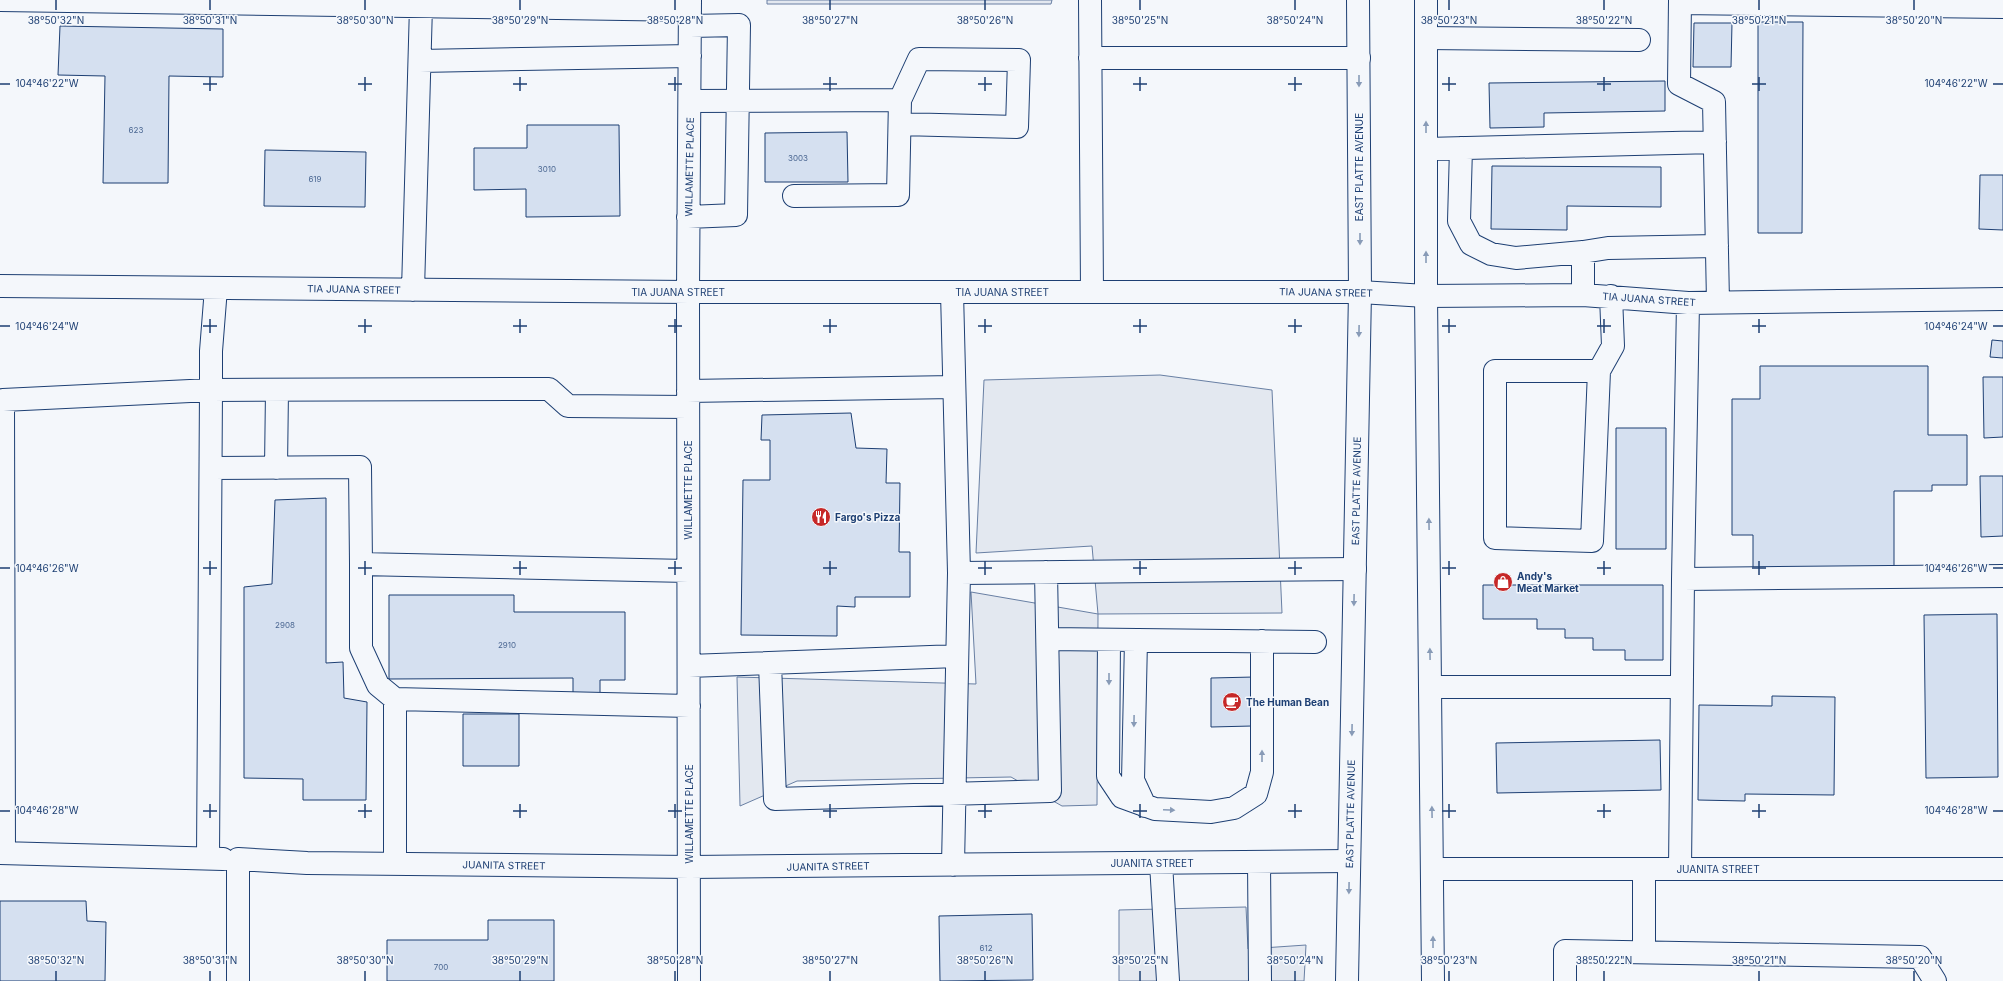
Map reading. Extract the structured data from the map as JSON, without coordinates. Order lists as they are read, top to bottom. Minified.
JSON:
{"streets":{"street":["WILLAMETTE PLACE","EAST PLATTE AVENUE","TIA JUANA STREET","JUANITA STREET"]},"crossings":[["WILLAMETTE PLACE","TIA JUANA STREET"],["WILLAMETTE PLACE","JUANITA STREET"],["EAST PLATTE AVENUE","TIA JUANA STREET"],["EAST PLATTE AVENUE","JUANITA STREET"]],"places":{"restaurant":["Fargo's Pizza"],"shop":["Andy's Meat Market"],"cafe":["The Human Bean"]},"house_numbers":["623","3003","3010","619","2908","2910","612","700"],"coordinates":["38°50'32\"N","38°50'31\"N","38°50'30\"N","38°50'29\"N","38°50'28\"N","38°50'27\"N","38°50'26\"N","38°50'25\"N","38°50'24\"N","38°50'23\"N","38°50'22\"N","38°50'21\"N","38°50'20\"N","104°46'22\"W","104°46'24\"W","104°46'26\"W","104°46'28\"W"]}
